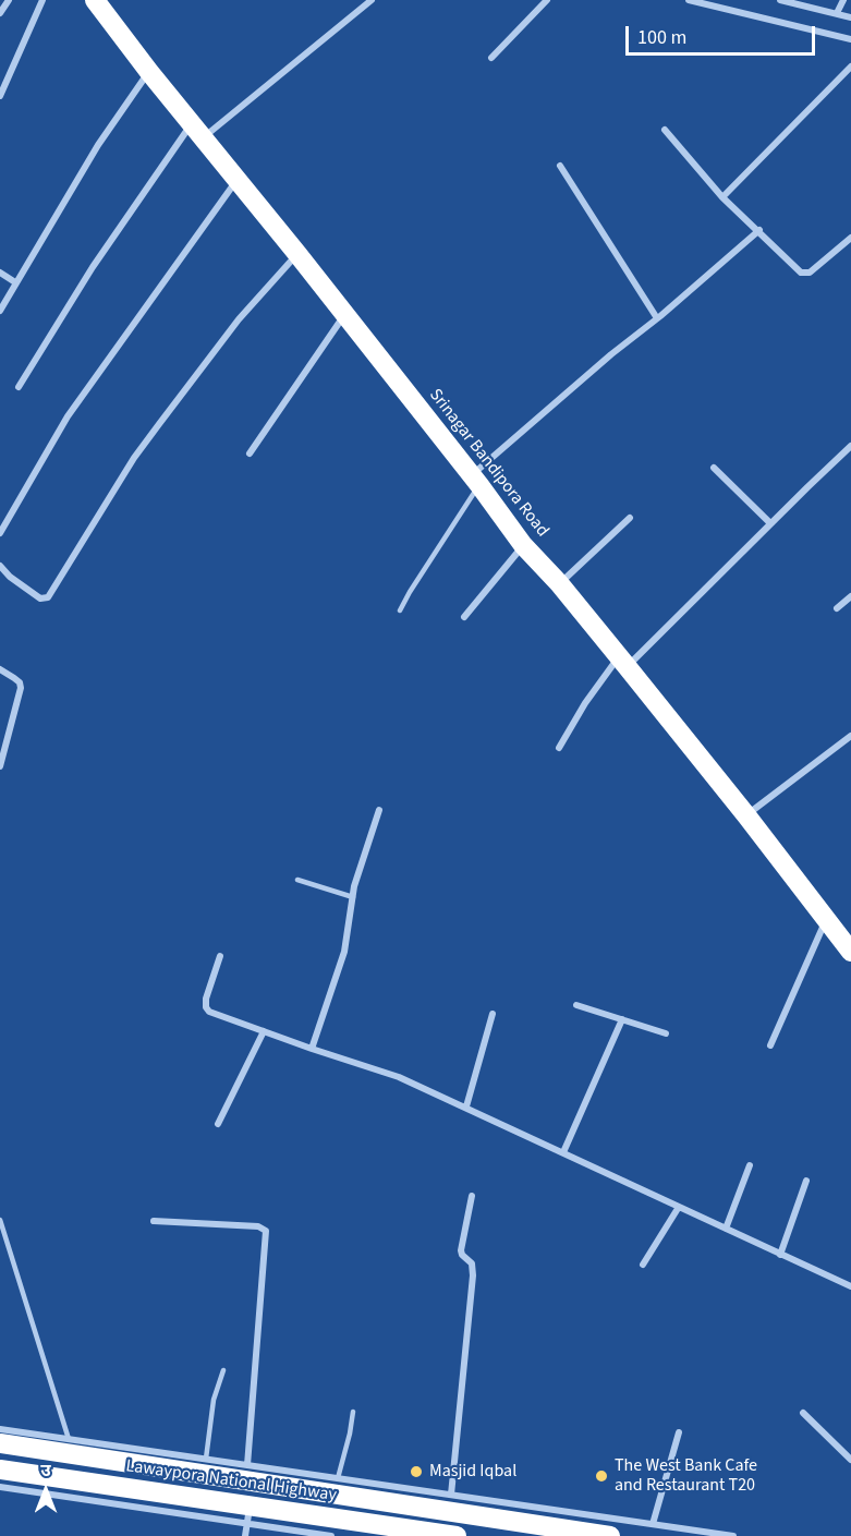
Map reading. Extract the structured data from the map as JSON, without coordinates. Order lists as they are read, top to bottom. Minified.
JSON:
{"streets":{"highway":["Srinagar Bandipora Road","Lawaypora National Highway"]},"places":["Masjid Iqbal","The West Bank Cafe and Restaurant T20"],"scale_bar":"100 m","north":"top"}
